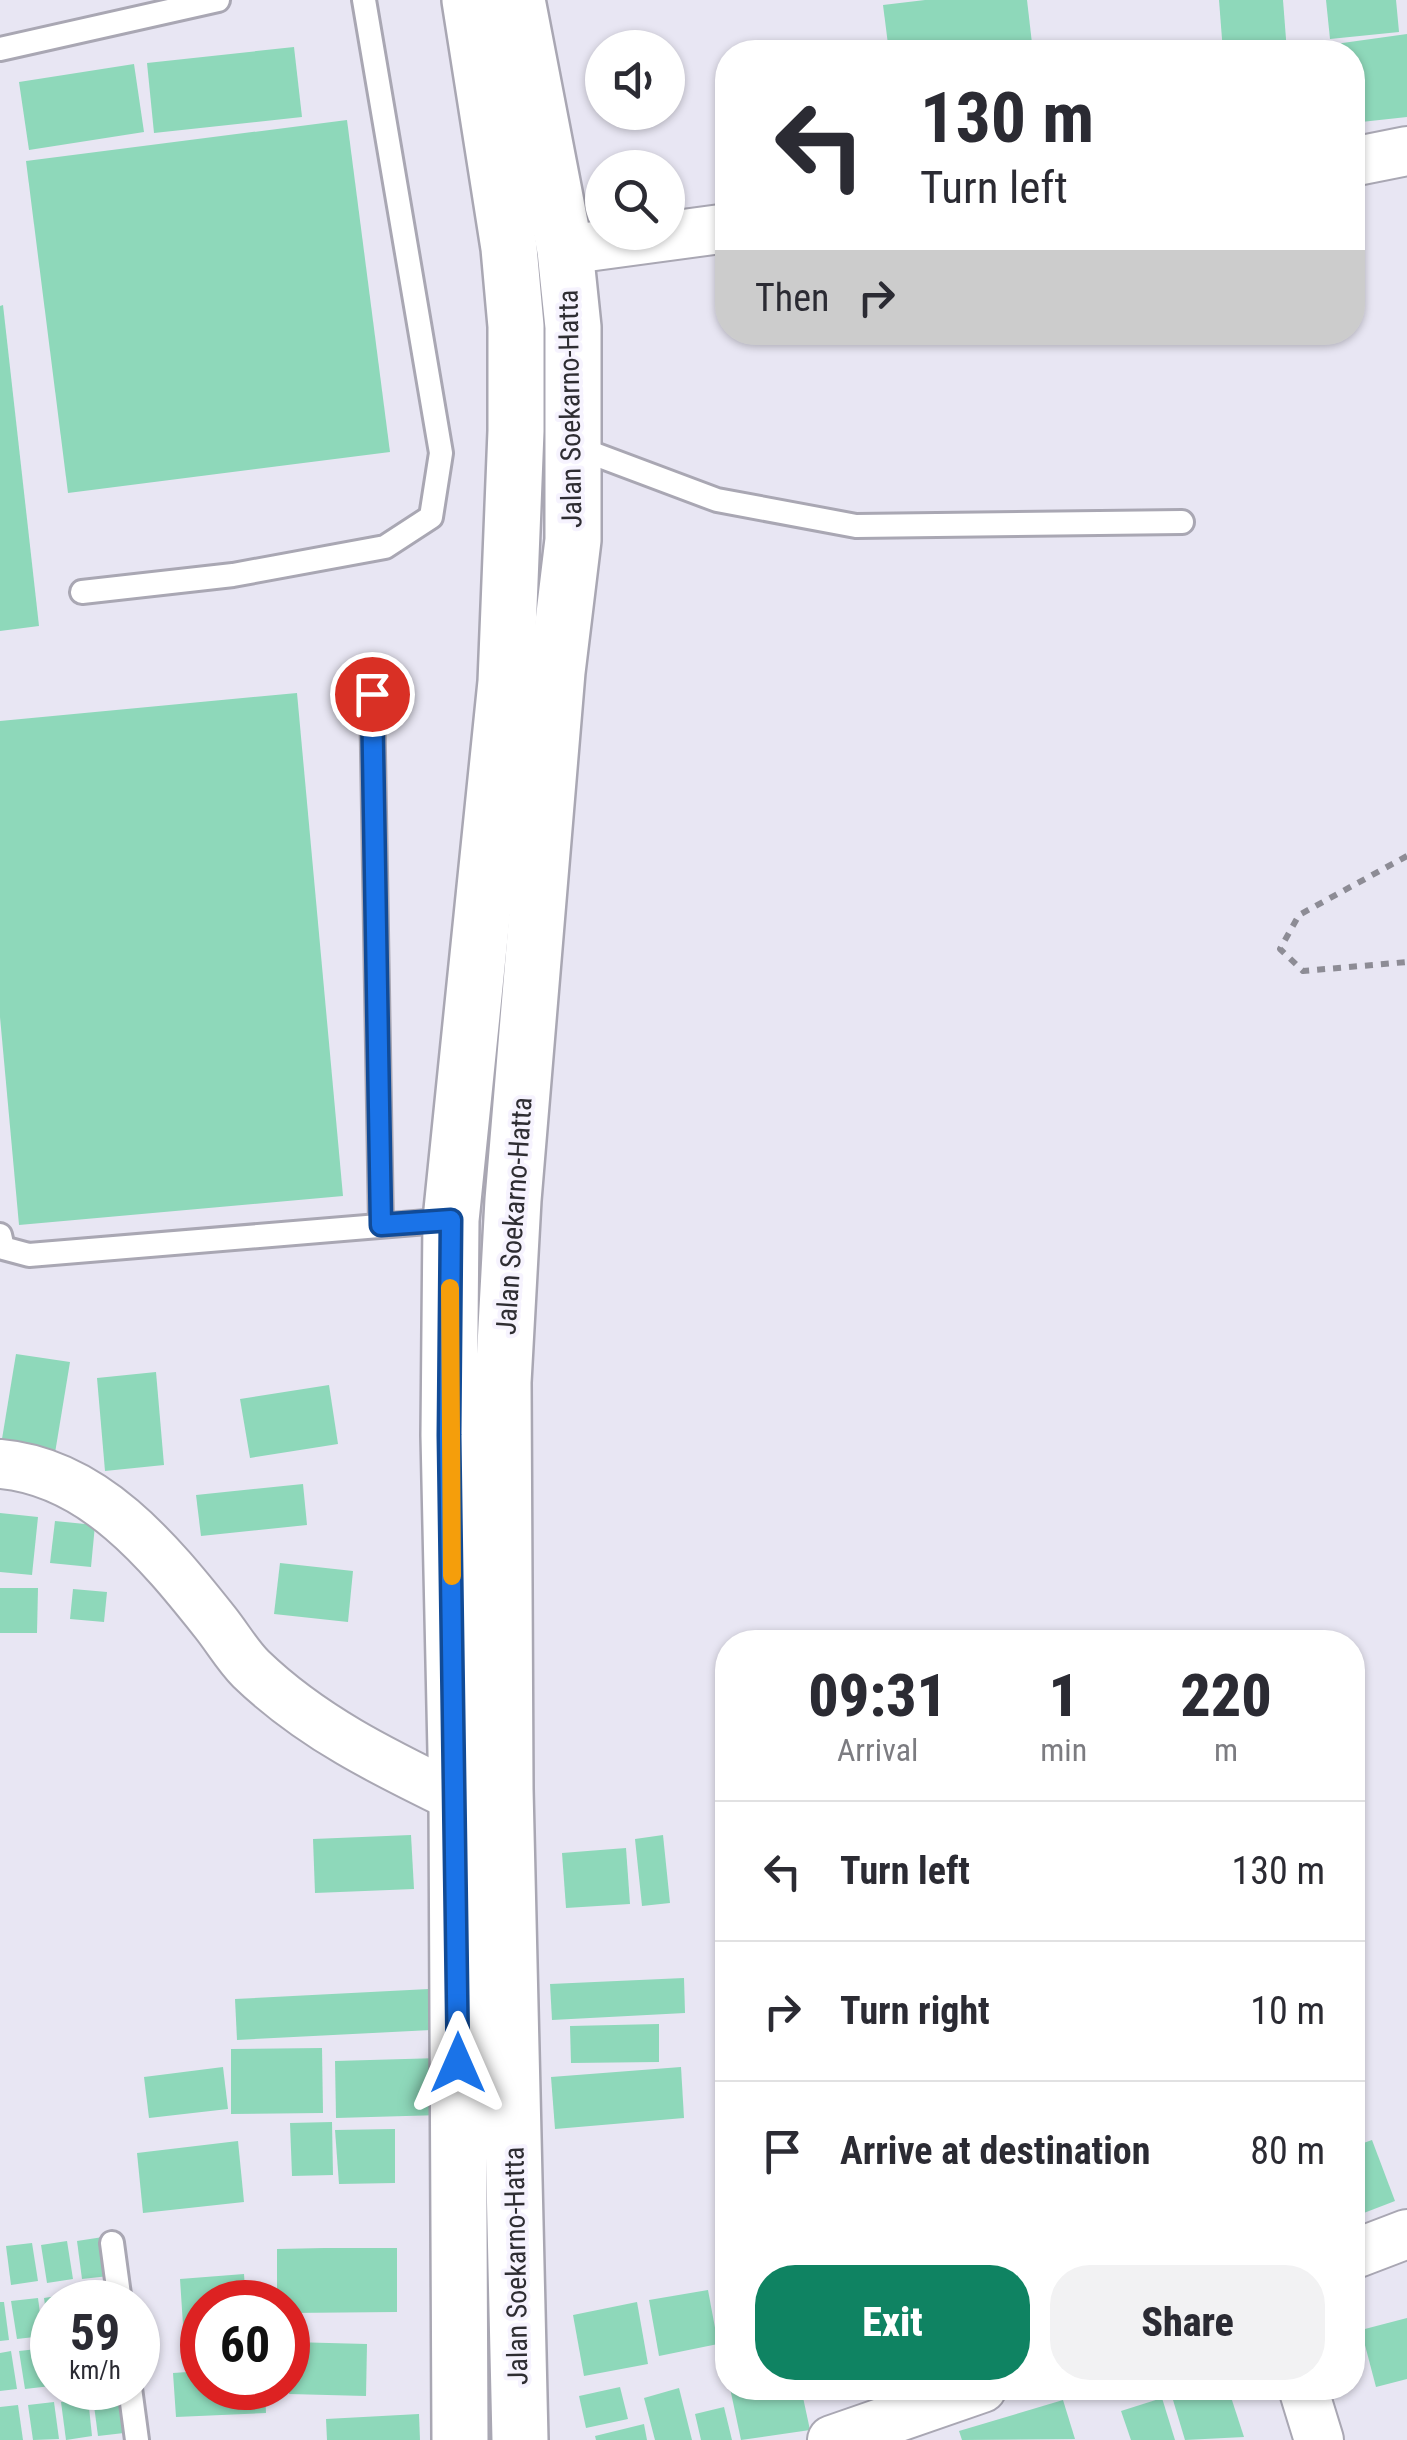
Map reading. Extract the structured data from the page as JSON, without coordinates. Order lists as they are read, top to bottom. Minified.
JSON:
{"streets":{"main road":["Jalan Soekarno-Hatta"]},"page":{"turn":["130 m","Turn left"],"then":"Then","eta":["09:31","Arrival","1","min","220","m"],"list":[{"name":"Turn left","value":"130 m"},{"name":"Turn right","value":"10 m"},{"name":"Arrive at destination","value":"80 m"}],"buttons":["Exit","Share"],"speed":"59 km/h","limit":"60"}}
